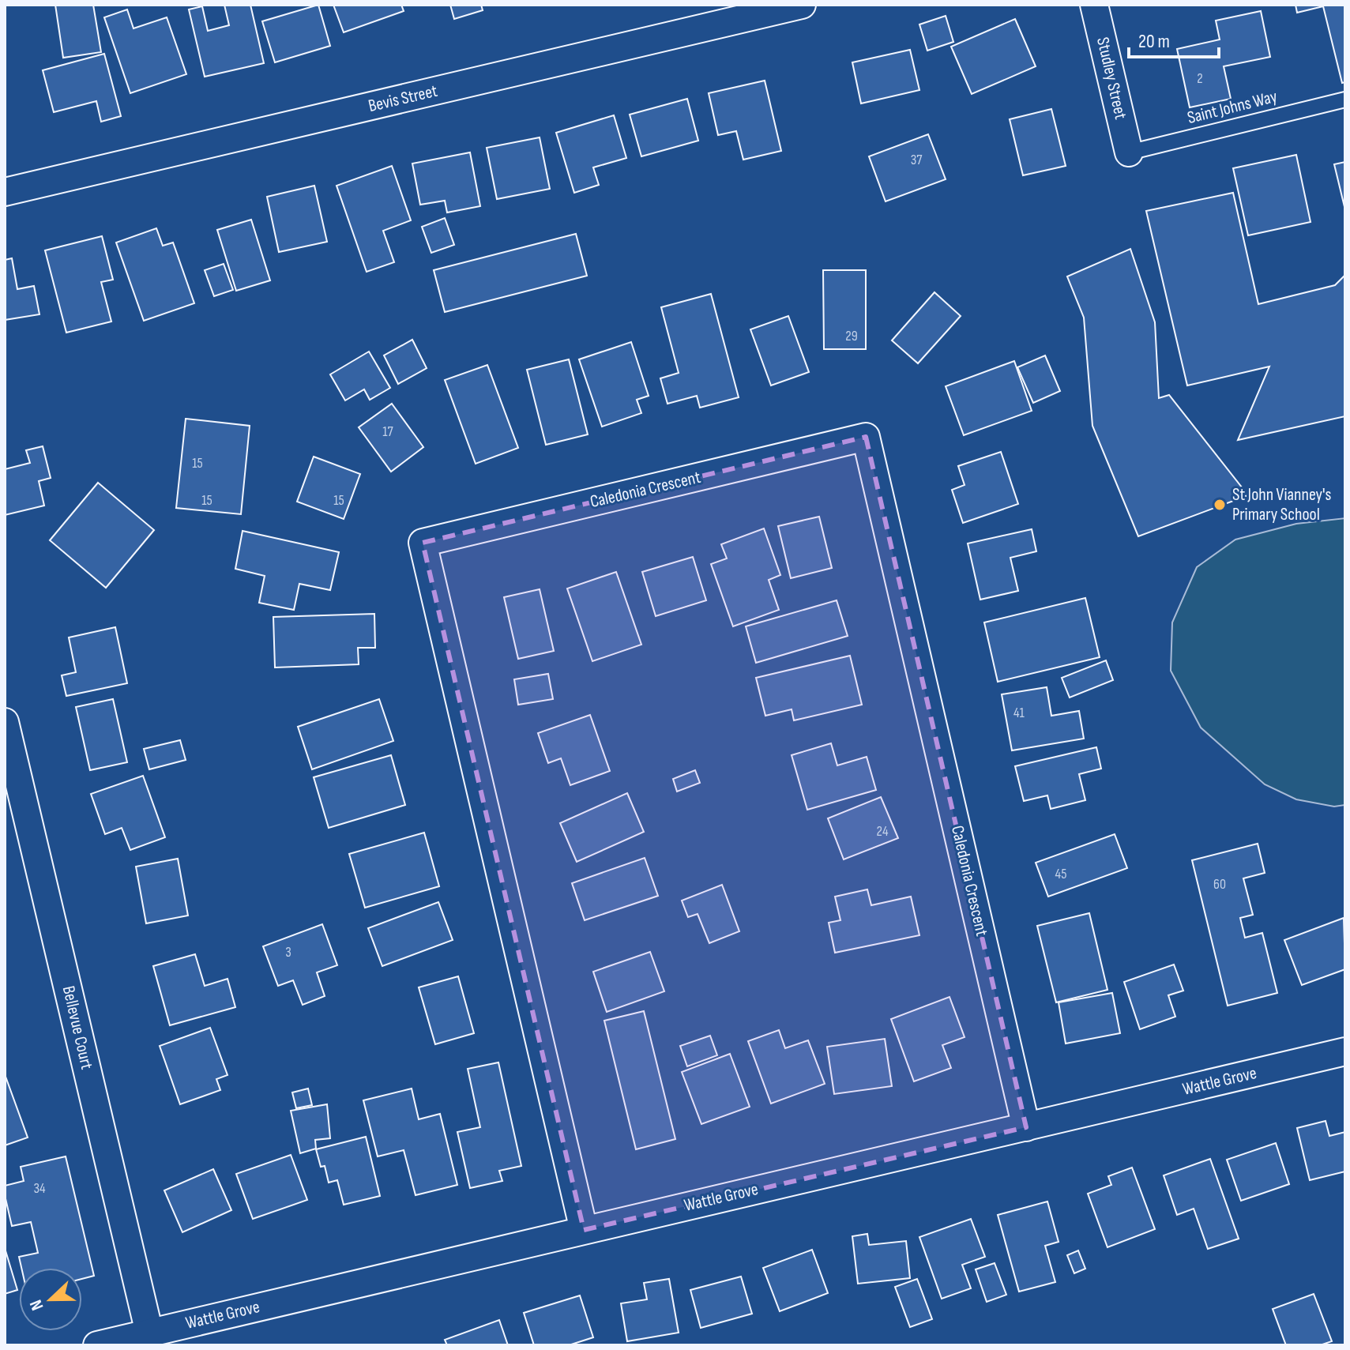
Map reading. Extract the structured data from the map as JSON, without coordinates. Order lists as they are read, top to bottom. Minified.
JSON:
{"streets":{"street":["Studley Street","Bevis Street","Caledonia Crescent","Bellevue Court","Wattle Grove"],"lane":["Saint Johns Way"]},"crossings":[["Studley Street","Saint Johns Way"],["Caledonia Crescent","Wattle Grove"],["Bellevue Court","Wattle Grove"]],"places":["St John Vianney's Primary School"],"house_numbers":["2","37","29","17","15","15","15","41","24","45","60","3","34"],"scale_bar":"20 m","north":"left"}
